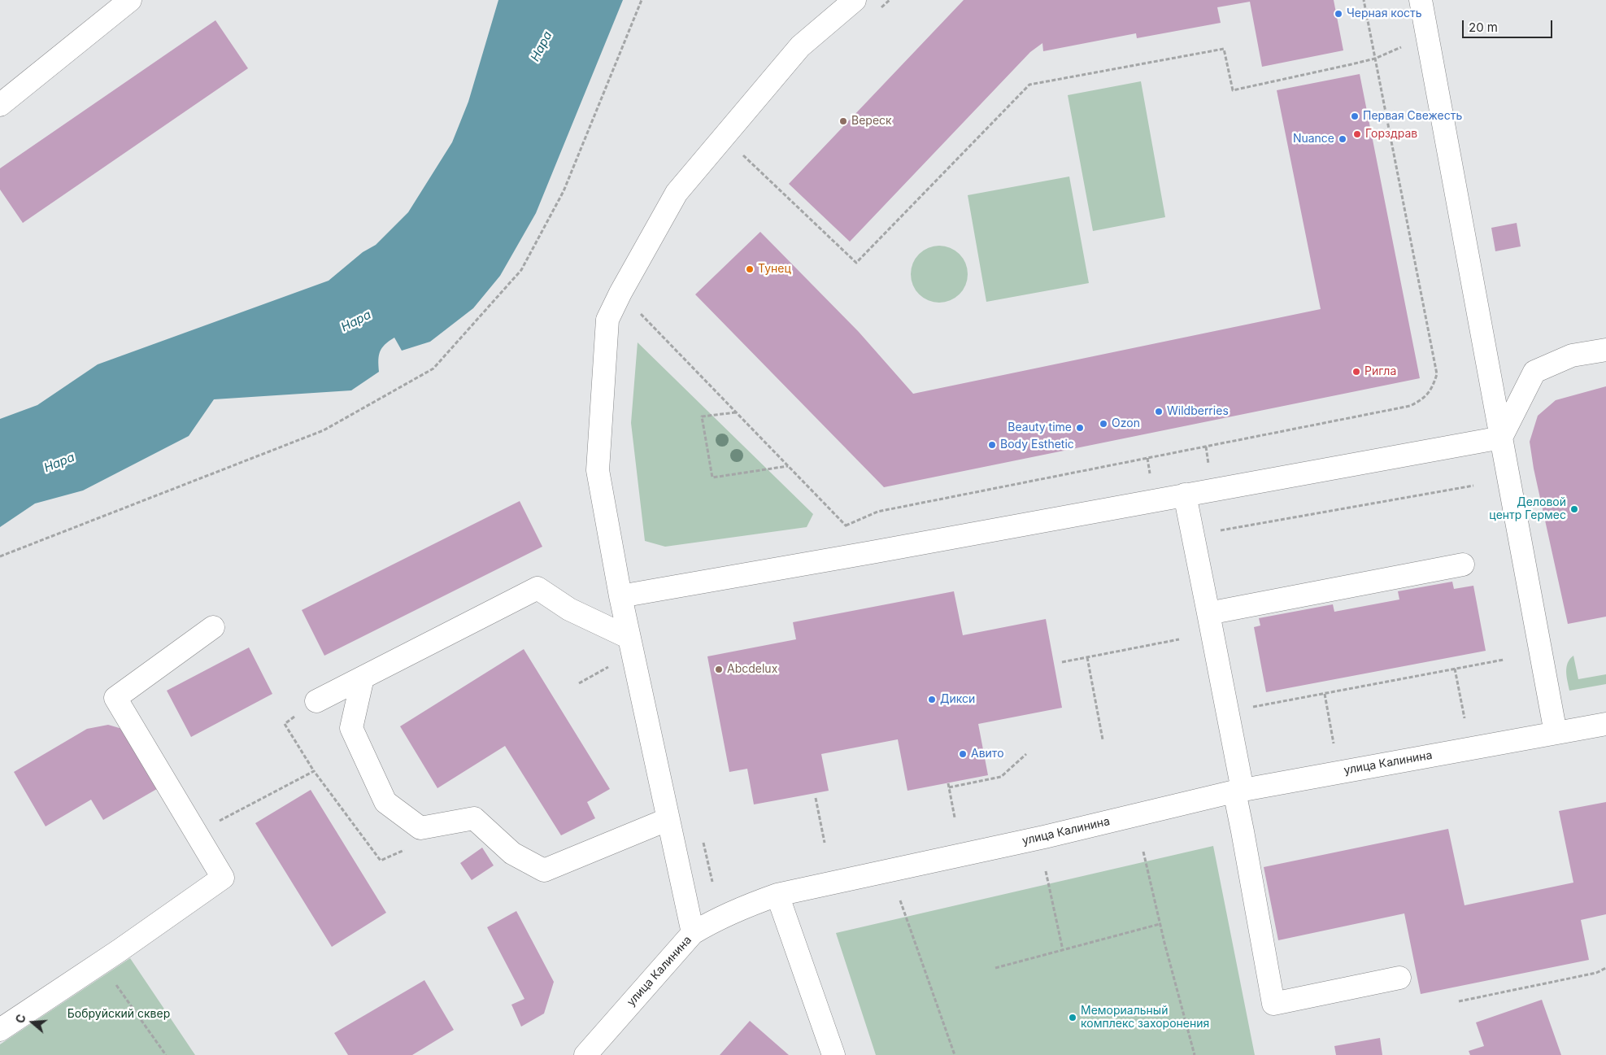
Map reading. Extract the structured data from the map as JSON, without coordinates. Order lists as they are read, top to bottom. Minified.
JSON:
{"streets":{"street":["улица Калинина"]},"water":["Нара"],"parks":["Бобруйский сквер"],"places":["Черная кость","Первая Свежесть","Вереcк","Горздрав","Nuance","Тунец","Ригла","Wildberries","Ozon","Beauty time","Body Esthetic","Деловой центр Гермес","Abcdelux","Дикси","Авито","Мемориальный комплекс захоронения"],"scale_bar":"20 m","north":"left"}
